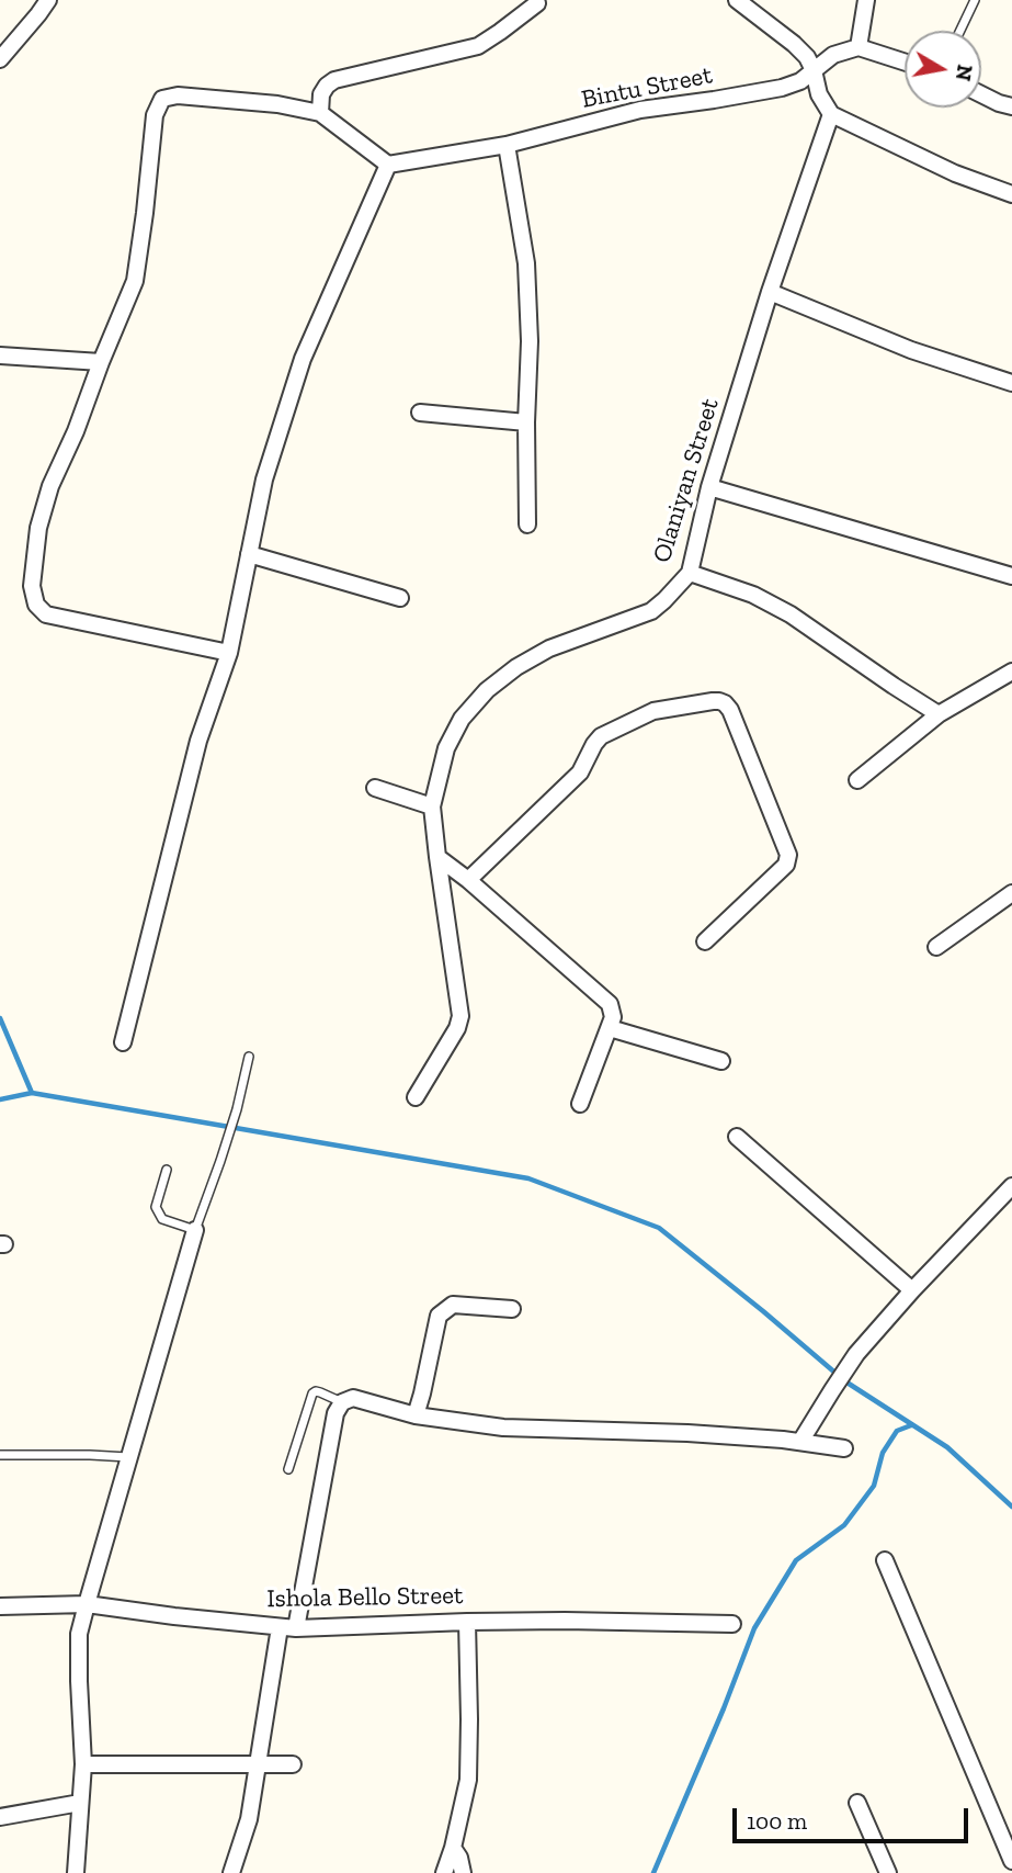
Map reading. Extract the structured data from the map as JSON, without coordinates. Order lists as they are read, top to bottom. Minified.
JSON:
{"streets":{"street":["Bintu Street","Olaniyan Street","Ishola Bello Street"]},"scale_bar":"100 m","north":"right"}
